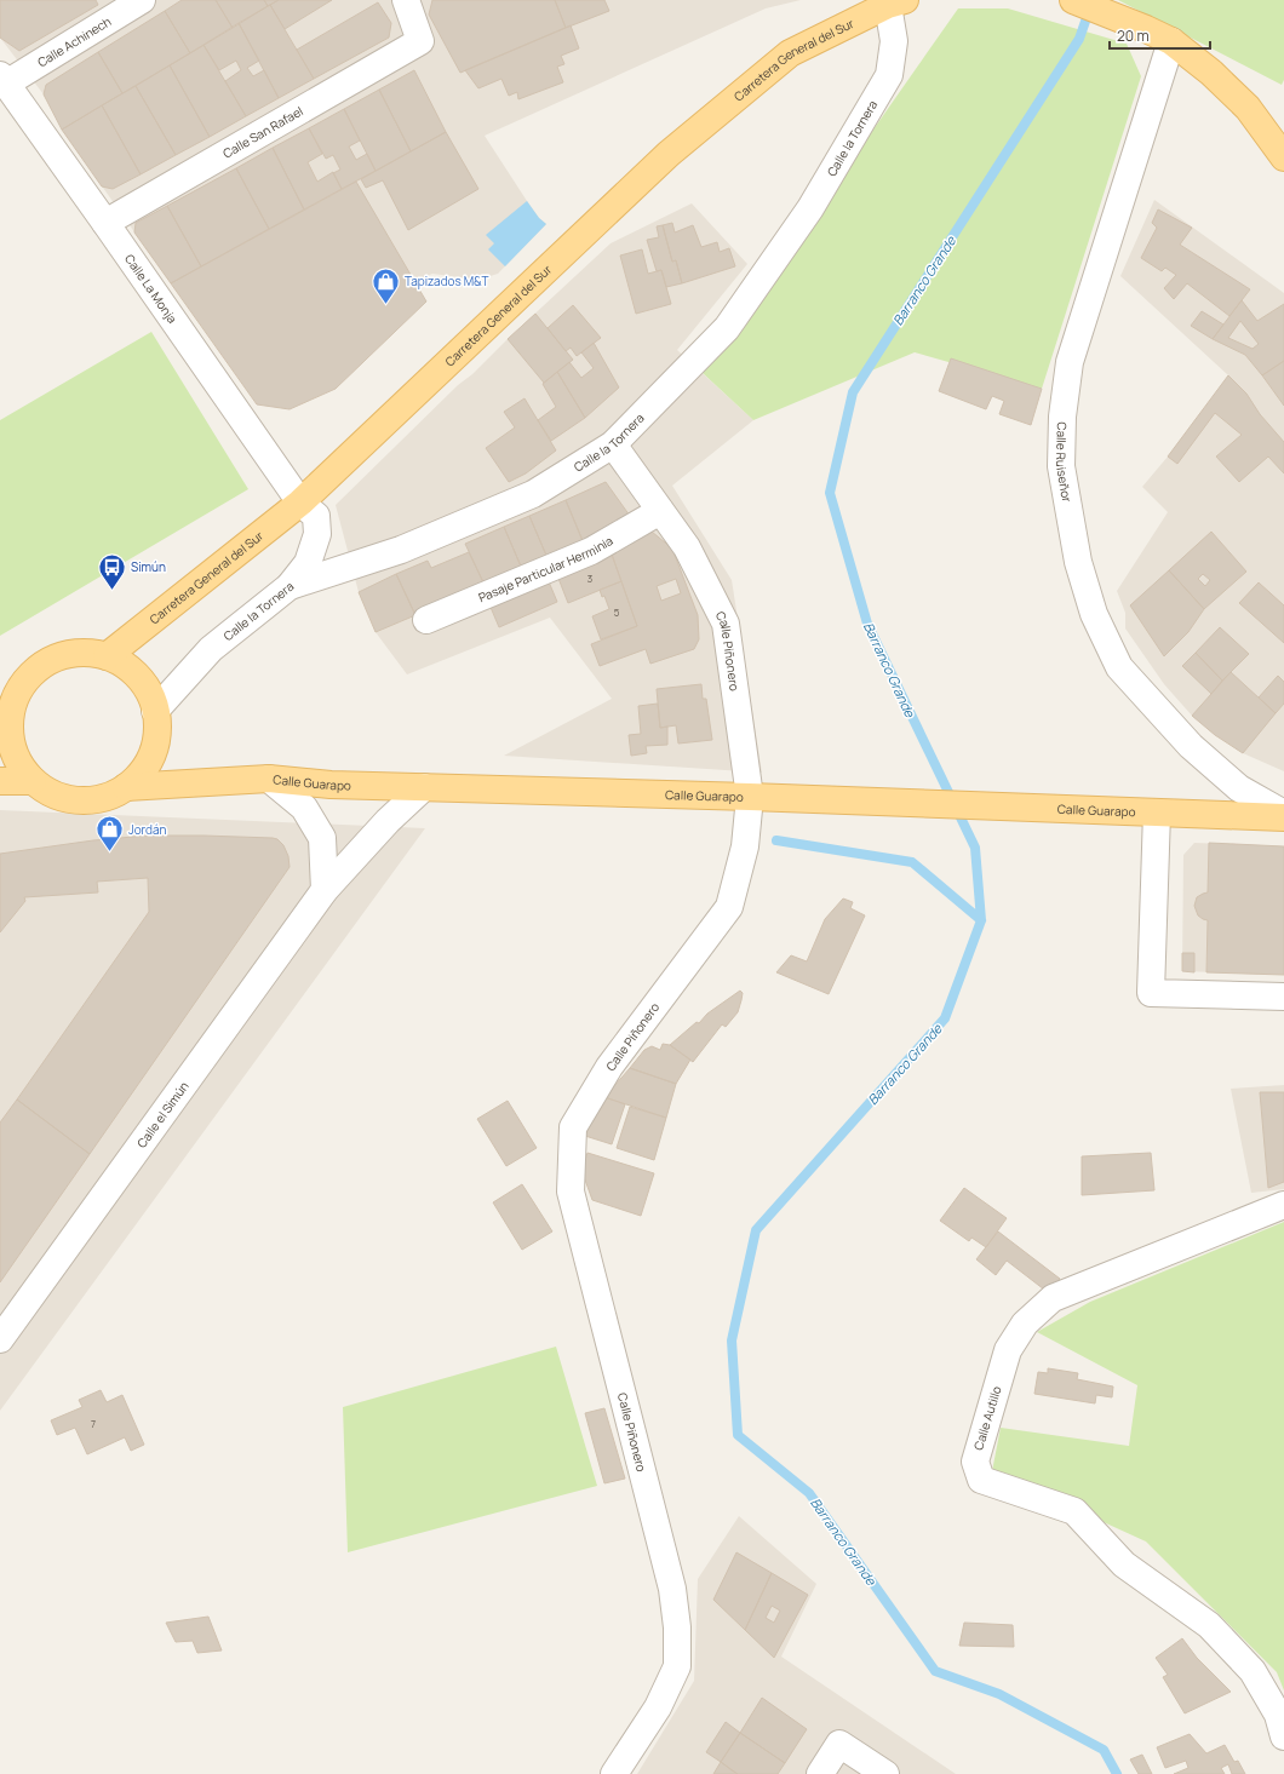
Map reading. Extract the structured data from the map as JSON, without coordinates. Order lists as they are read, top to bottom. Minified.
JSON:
{"streets":{"main road":["Carretera General del Sur","Calle Guarapo"],"street":["Calle Achinech","Calle San Rafael","Calle la Tornera","Calle La Monja","Calle Ruiseñor","Pasaje Particular Herminia","Calle Piñonero","Calle el Simún","Calle Autillo"]},"crossings":[["Calle Achinech","Calle La Monja"],["Carretera General del Sur","Calle la Tornera"],["Carretera General del Sur","Calle La Monja"],["Carretera General del Sur","Calle Guarapo"],["Calle San Rafael","Calle La Monja"],["Calle la Tornera","Calle La Monja"],["Calle la Tornera","Calle Piñonero"],["Calle la Tornera","Calle Guarapo"],["Pasaje Particular Herminia","Calle Piñonero"],["Calle Piñonero","Calle Guarapo"],["Calle Guarapo","Calle el Simún"]],"water":["Barranco Grande"],"places":{"shop":["Tapizados M&T","Jordán"],"bus stop":["Simún"]},"house_numbers":["3","5","7"],"scale_bar":"20 m"}
